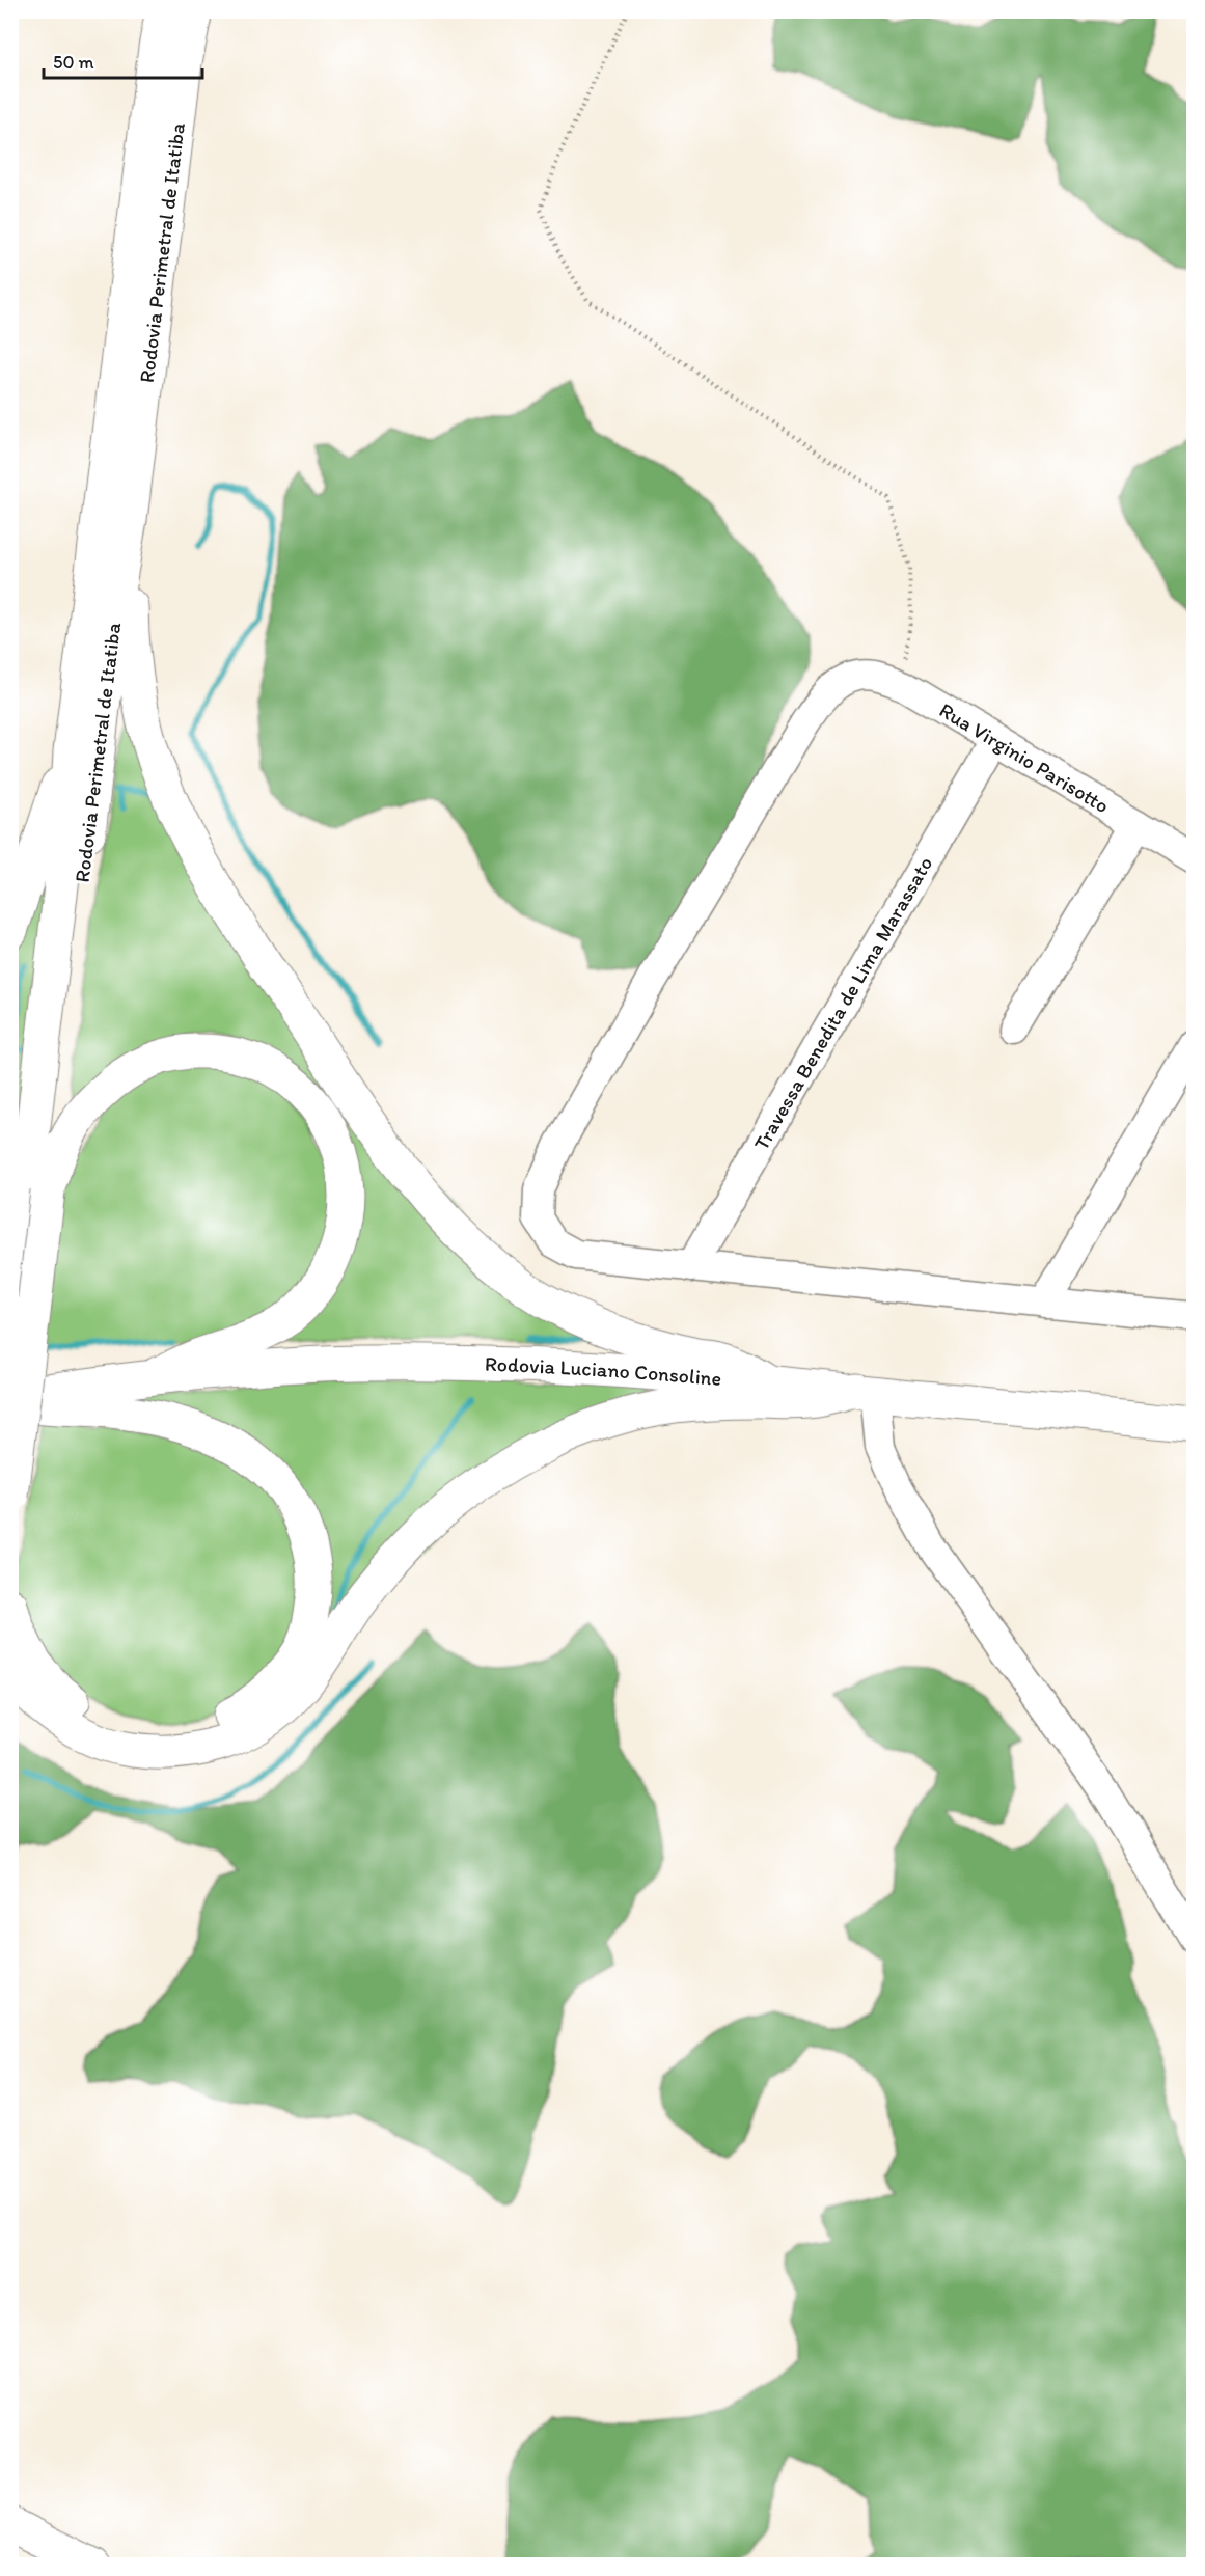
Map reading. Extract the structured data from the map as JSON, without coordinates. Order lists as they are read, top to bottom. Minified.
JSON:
{"streets":{"main road":["Rodovia Perimetral de Itatiba","Rodovia Luciano Consoline"],"street":["Rua Virginio Parisotto","Travessa Benedita de Lima Marassato"]},"crossings":[["Rua Virginio Parisotto","Travessa Benedita de Lima Marassato"]],"scale_bar":"50 m"}
